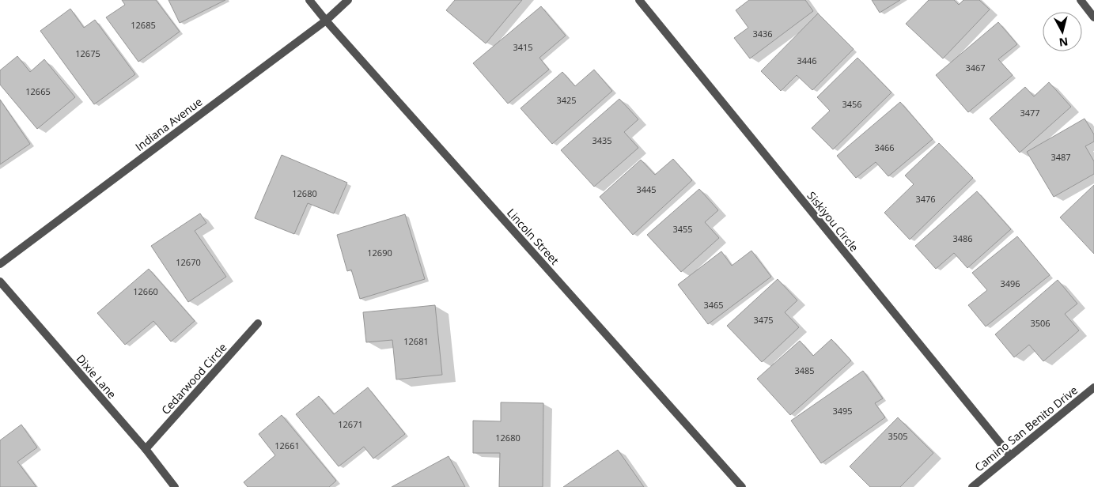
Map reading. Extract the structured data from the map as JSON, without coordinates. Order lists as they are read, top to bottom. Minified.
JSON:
{"streets":{"street":["Indiana Avenue","Siskiyou Circle","Lincoln Street","Dixie Lane","Cedarwood Circle","Camino San Benito Drive"]},"crossings":[["Indiana Avenue","Lincoln Street"],["Siskiyou Circle","Camino San Benito Drive"],["Dixie Lane","Cedarwood Circle"]],"house_numbers":["12685","3436","3415","12675","3446","3467","12665","3425","3456","3477","3435","3466","3487","3445","12680","3476","3455","3486","12690","12670","3496","12660","3465","3475","3506","12681","3485","3495","12671","3505","12680","12661"],"north":"bottom"}
